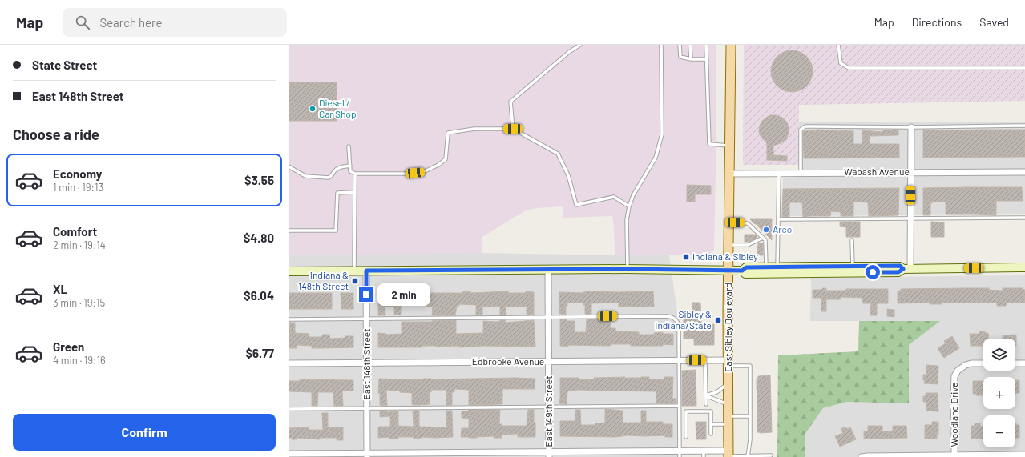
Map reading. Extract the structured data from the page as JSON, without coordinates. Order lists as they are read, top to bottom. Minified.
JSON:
{"streets":{"main road":["East Sibley Boulevard"],"street":["Wabash Avenue","Edbrooke Avenue","East 148th Street","East 149th Street","Woodland Drive"]},"crossings":[["Wabash Avenue","East Sibley Boulevard"],["East Sibley Boulevard","Edbrooke Avenue"],["Edbrooke Avenue","East 148th Street"],["Edbrooke Avenue","East 149th Street"]],"places":{"other":["Diesel / Car Shop","Arco"],"transit":["Indiana & Sibley","Indiana & 148th Street","Sibley & Indiana/State"]},"page":{"header":"Map","search":"Search here","nav":["Map","Directions","Saved"],"banner":["State Street","East 148th Street"],"heading":"Choose a ride","list":[{"name":"Economy","note":"1 min · 19:13","value":"$3.55"},{"name":"Comfort","note":"2 min · 19:14","value":"$4.80"},{"name":"XL","note":"3 min · 19:15","value":"$6.04"},{"name":"Green","note":"4 min · 19:16","value":"$6.77"}],"bubble":"2 min","map_buttons":["+","−"],"buttons":"Confirm"}}
